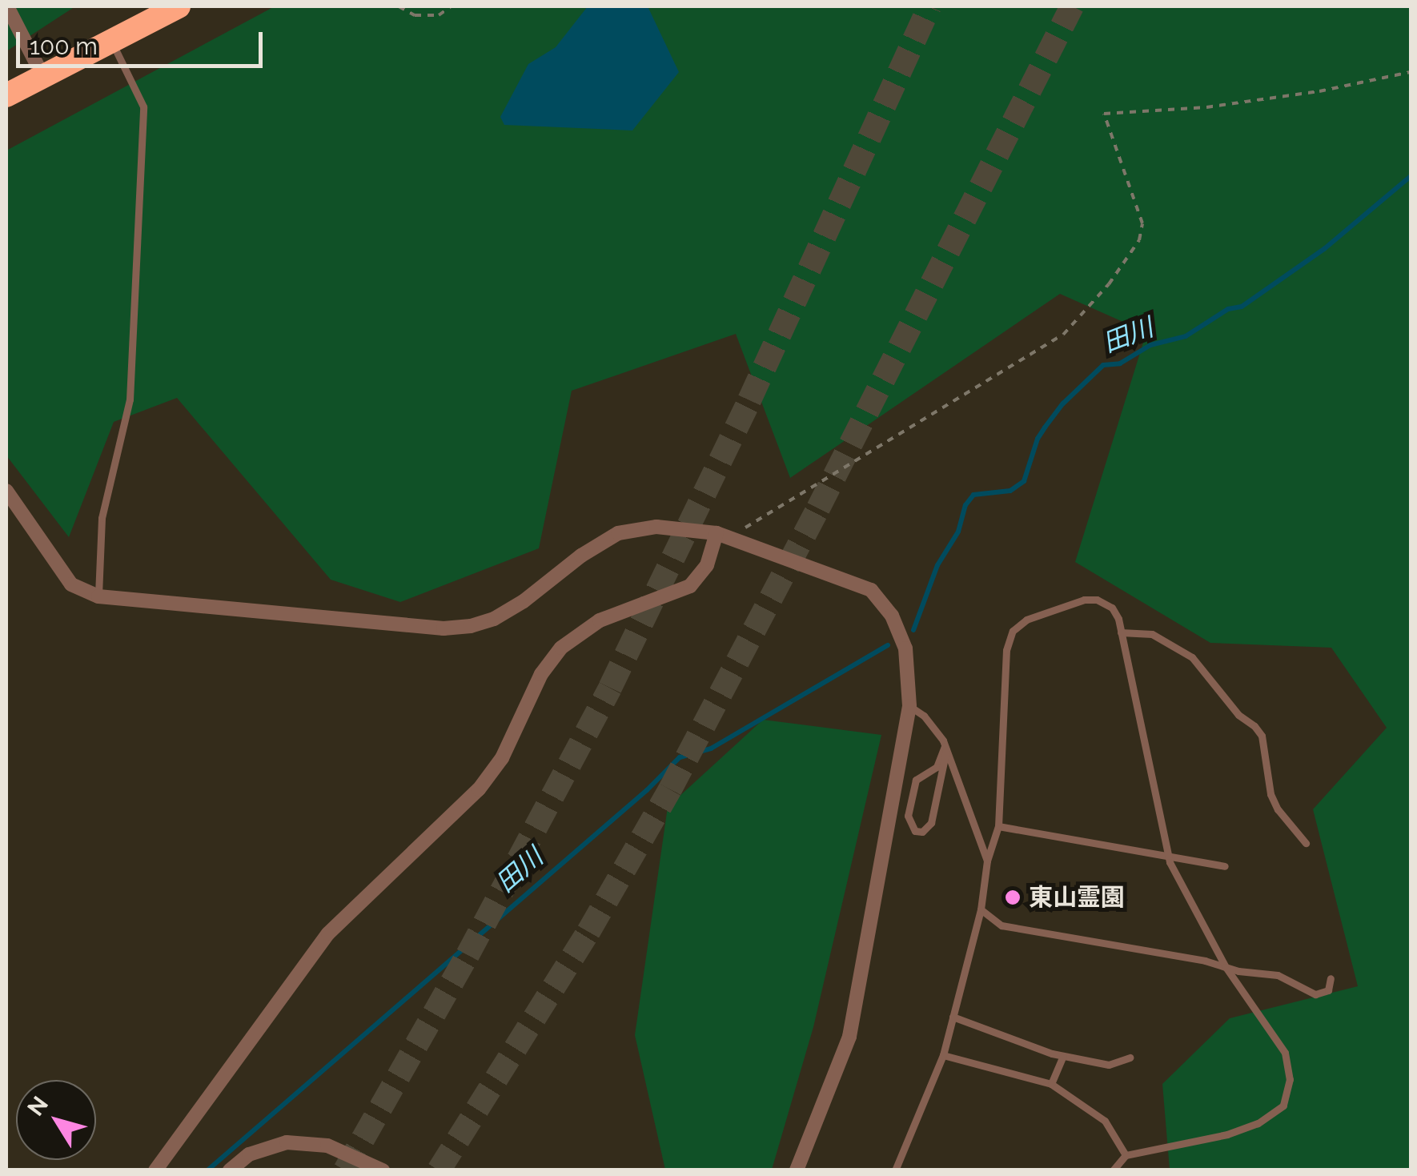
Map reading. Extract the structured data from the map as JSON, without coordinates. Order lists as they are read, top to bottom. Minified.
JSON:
{"water":["田川"],"places":["東山霊園"],"scale_bar":"100 m","north":"top left"}
